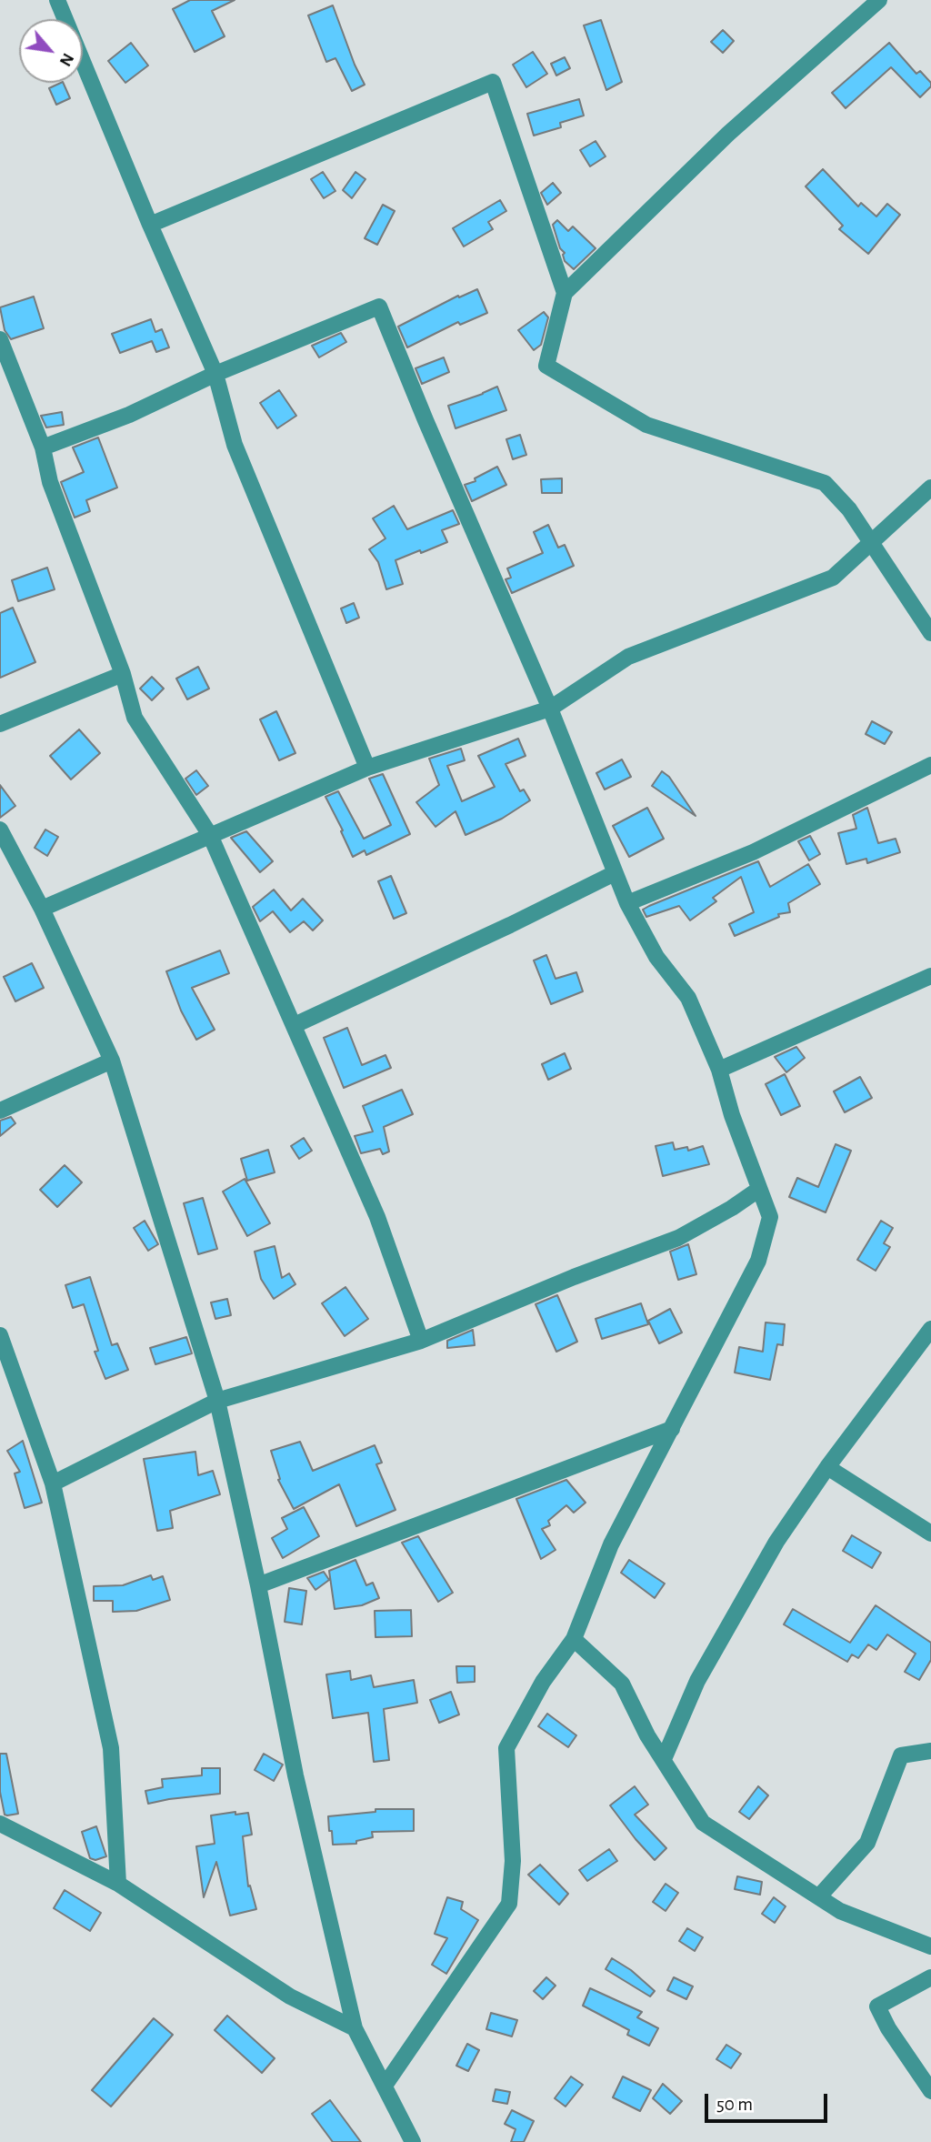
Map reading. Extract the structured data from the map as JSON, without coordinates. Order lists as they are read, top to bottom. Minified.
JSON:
{"scale_bar":"50 m","north":"bottom right"}
